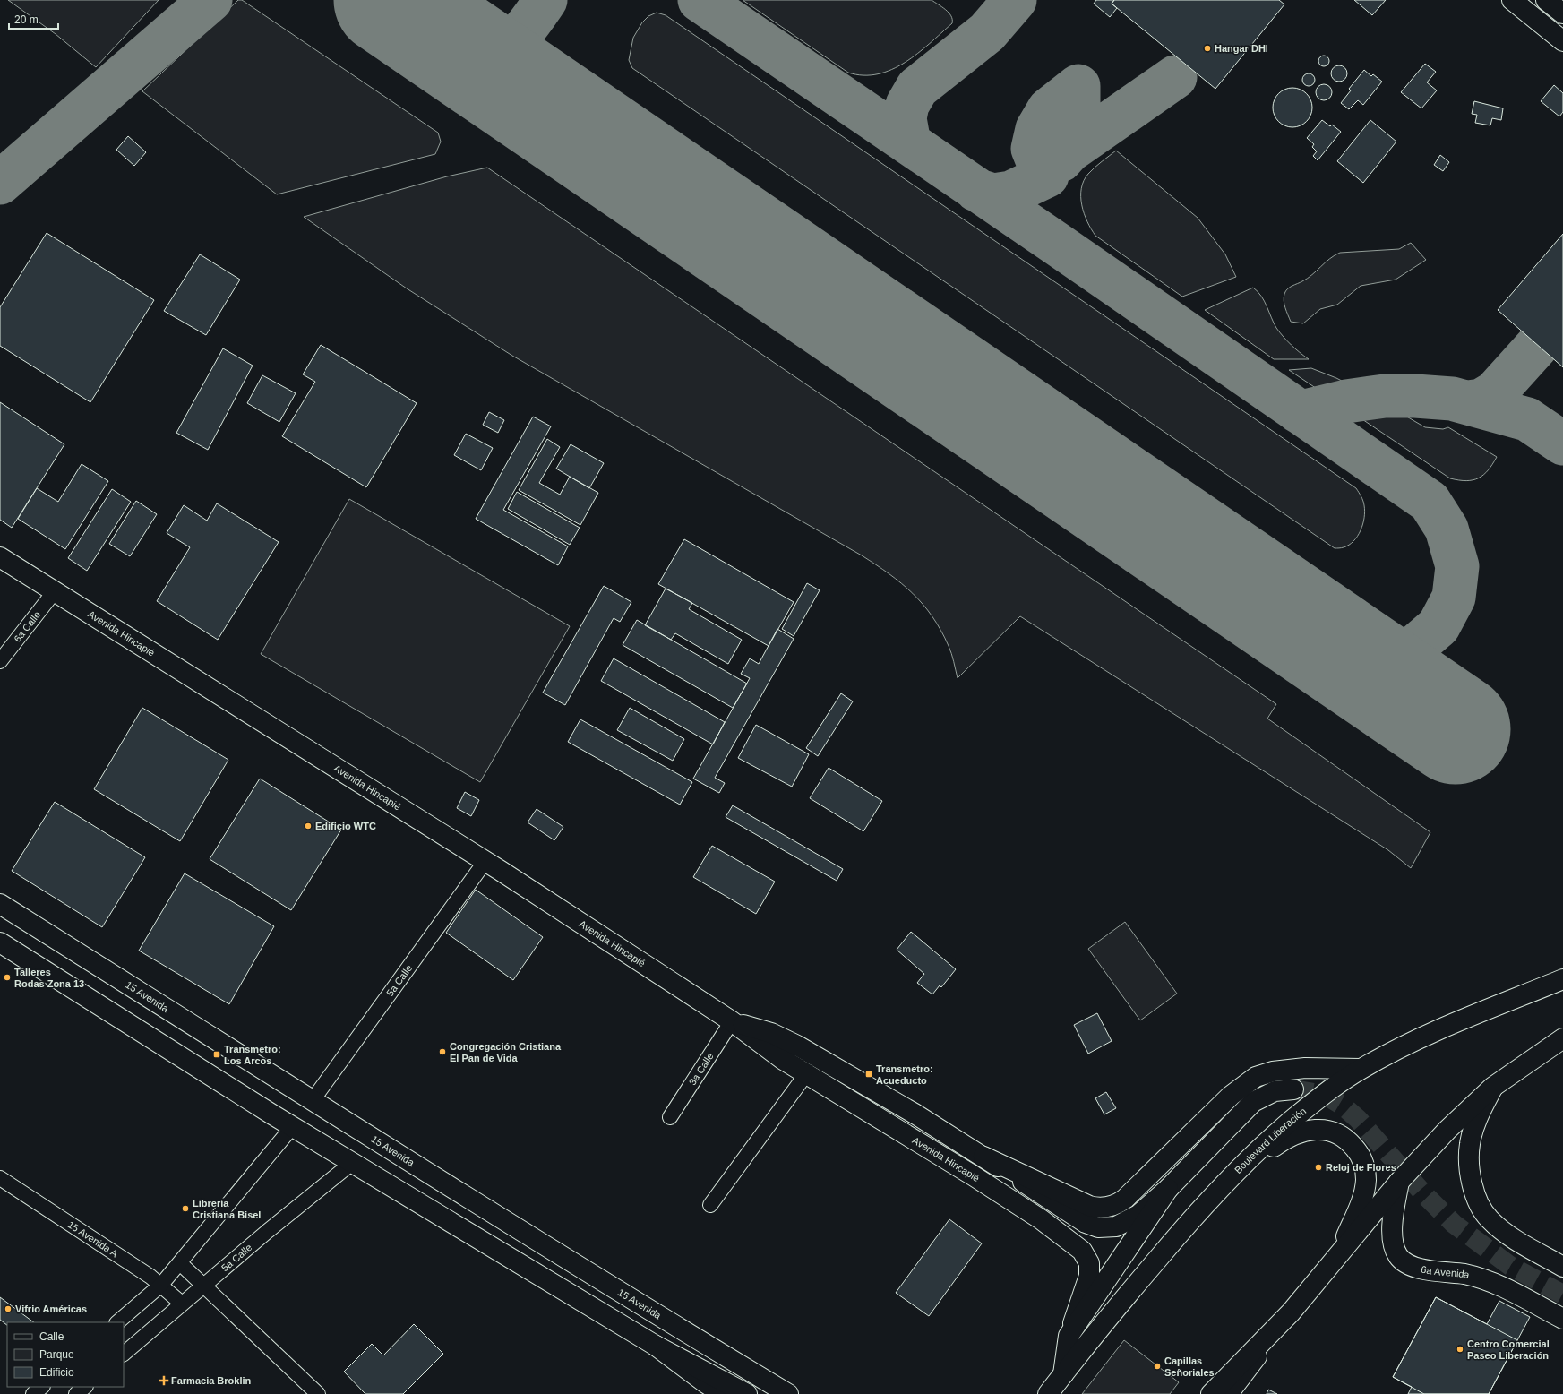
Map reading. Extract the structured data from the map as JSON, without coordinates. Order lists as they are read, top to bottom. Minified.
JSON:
{"streets":{"main road":["Avenida Hincapié","15 Avenida","Boulevard Liberación","6a Avenida"],"street":["6a Calle","5a Calle","3a Calle","15 Avenida A"]},"crossings":[["6a Calle","Avenida Hincapié"],["Avenida Hincapié","5a Calle"],["Avenida Hincapié","3a Calle"],["Avenida Hincapié","Boulevard Liberación"],["5a Calle","15 Avenida"],["5a Calle","15 Avenida A"]],"places":{"other":["Hangar DHl","Edificio WTC","Talleres Rodas Zona 13","Congregación Cristiana El Pan de Vida","Reloj de Flores","Librería Cristiana Bisel","Vifrio Américas","Centro Comercial Paseo Liberación","Capillas Señoriales"],"transit":["Transmetro: Los Arcos","Transmetro: Acueducto"],"health":["Farmacia Broklin"]},"legend":["Calle","Parque","Edificio"],"scale_bar":"20 m"}
